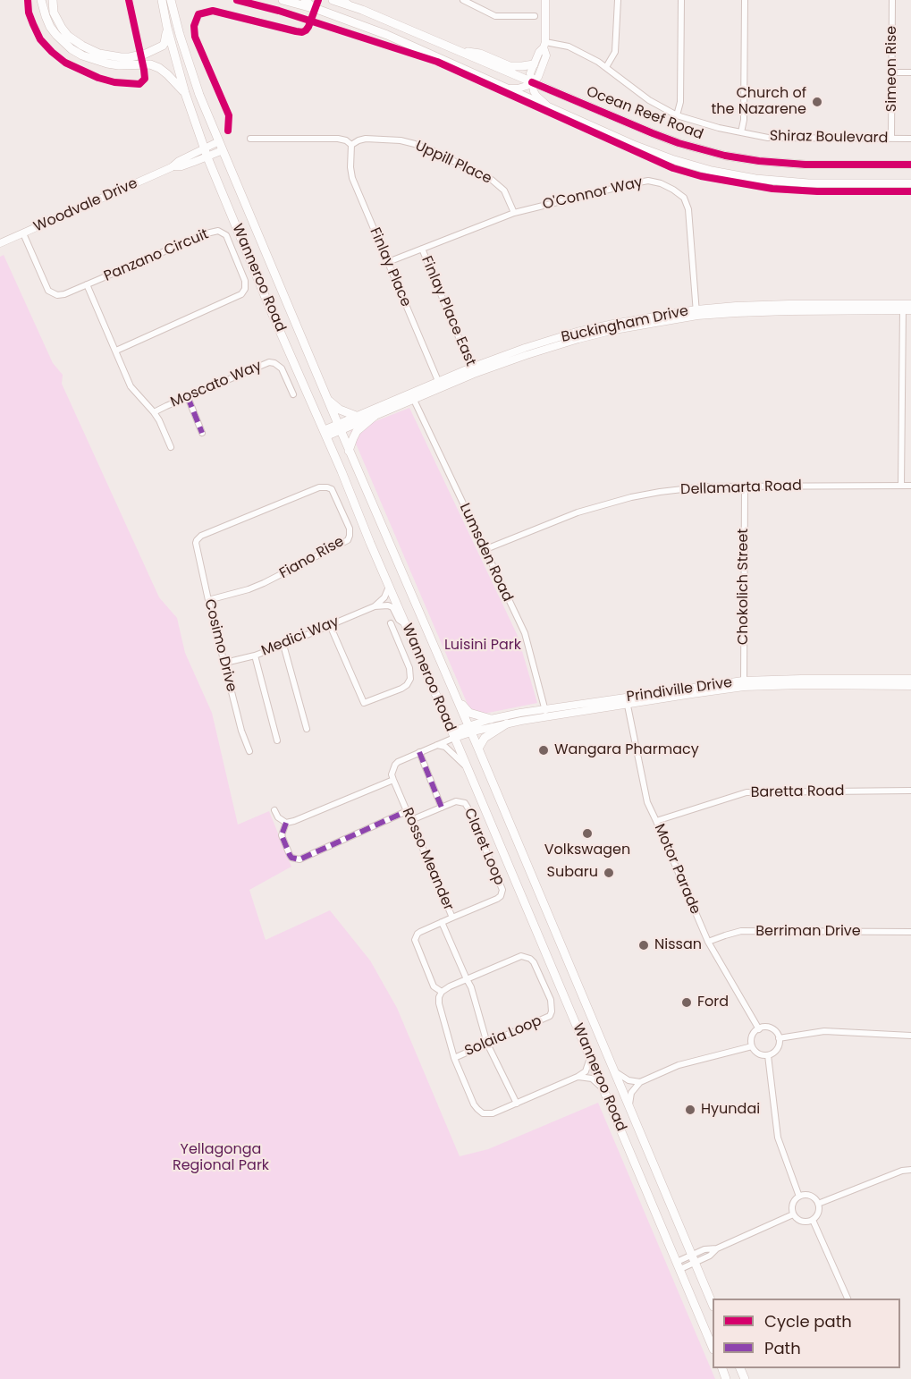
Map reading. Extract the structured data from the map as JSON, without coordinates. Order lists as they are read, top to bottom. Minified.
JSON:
{"streets":{"main road":["Ocean Reef Road","Wanneroo Road"],"street":["Simeon Rise","Shiraz Boulevard","Uppill Place","O'Connor Way","Woodvale Drive","Panzano Circuit","Finlay Place","Finlay Place East","Buckingham Drive","Moscato Way","Dellamarta Road","Lumsden Road","Fiano Rise","Chokolich Street","Medici Way","Cosimo Drive","Prindiville Drive","Baretta Road","Claret Loop","Rosso Meander","Motor Parade","Berriman Drive","Solaia Loop"]},"crossings":[["Simeon Rise","Shiraz Boulevard"],["Uppill Place","O'Connor Way"],["Uppill Place","Finlay Place"],["O'Connor Way","Finlay Place"],["O'Connor Way","Finlay Place East"],["O'Connor Way","Buckingham Drive"],["Woodvale Drive","Panzano Circuit"],["Woodvale Drive","Wanneroo Road"],["Finlay Place","Buckingham Drive"],["Wanneroo Road","Buckingham Drive"],["Wanneroo Road","Prindiville Drive"],["Finlay Place East","Buckingham Drive"],["Buckingham Drive","Lumsden Road"],["Dellamarta Road","Lumsden Road"],["Dellamarta Road","Chokolich Street"],["Lumsden Road","Prindiville Drive"],["Fiano Rise","Cosimo Drive"],["Chokolich Street","Prindiville Drive"],["Medici Way","Cosimo Drive"],["Prindiville Drive","Motor Parade"],["Baretta Road","Motor Parade"],["Claret Loop","Rosso Meander"],["Rosso Meander","Solaia Loop"],["Motor Parade","Berriman Drive"]],"parks":["Luisini Park","Yellagonga Regional Park"],"places":["Church of the Nazarene","Wangara Pharmacy","Volkswagen","Subaru","Nissan","Ford","Hyundai"],"legend":["Cycle path","Path"]}
